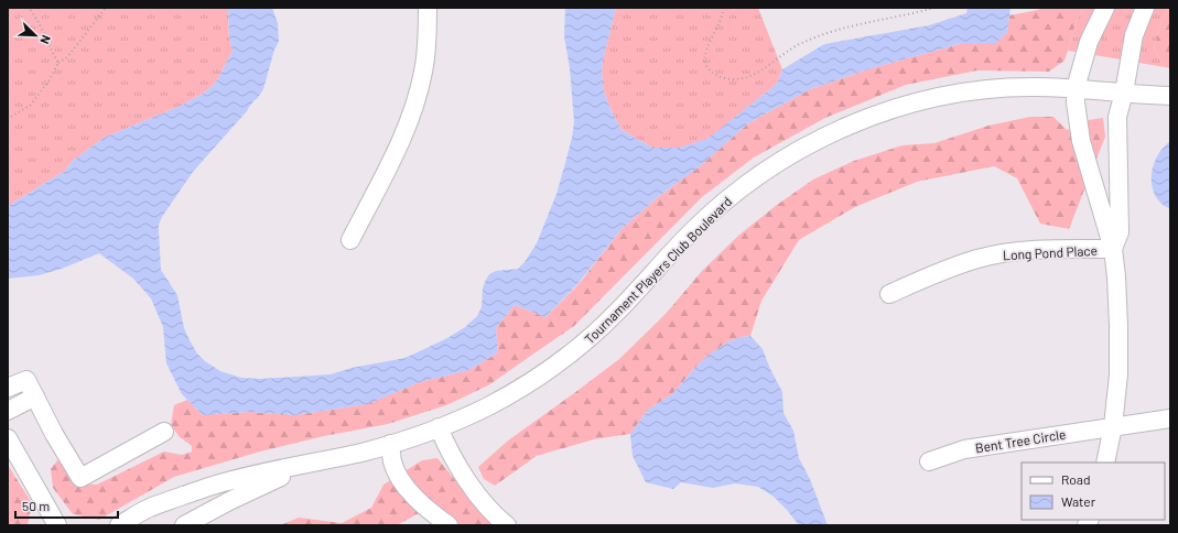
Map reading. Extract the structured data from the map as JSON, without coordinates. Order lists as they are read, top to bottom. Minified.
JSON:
{"streets":{"street":["Long Pond Place","Tournament Players Club Boulevard","Bent Tree Circle"]},"legend":["Road","Water"],"scale_bar":"50 m","north":"bottom right"}
